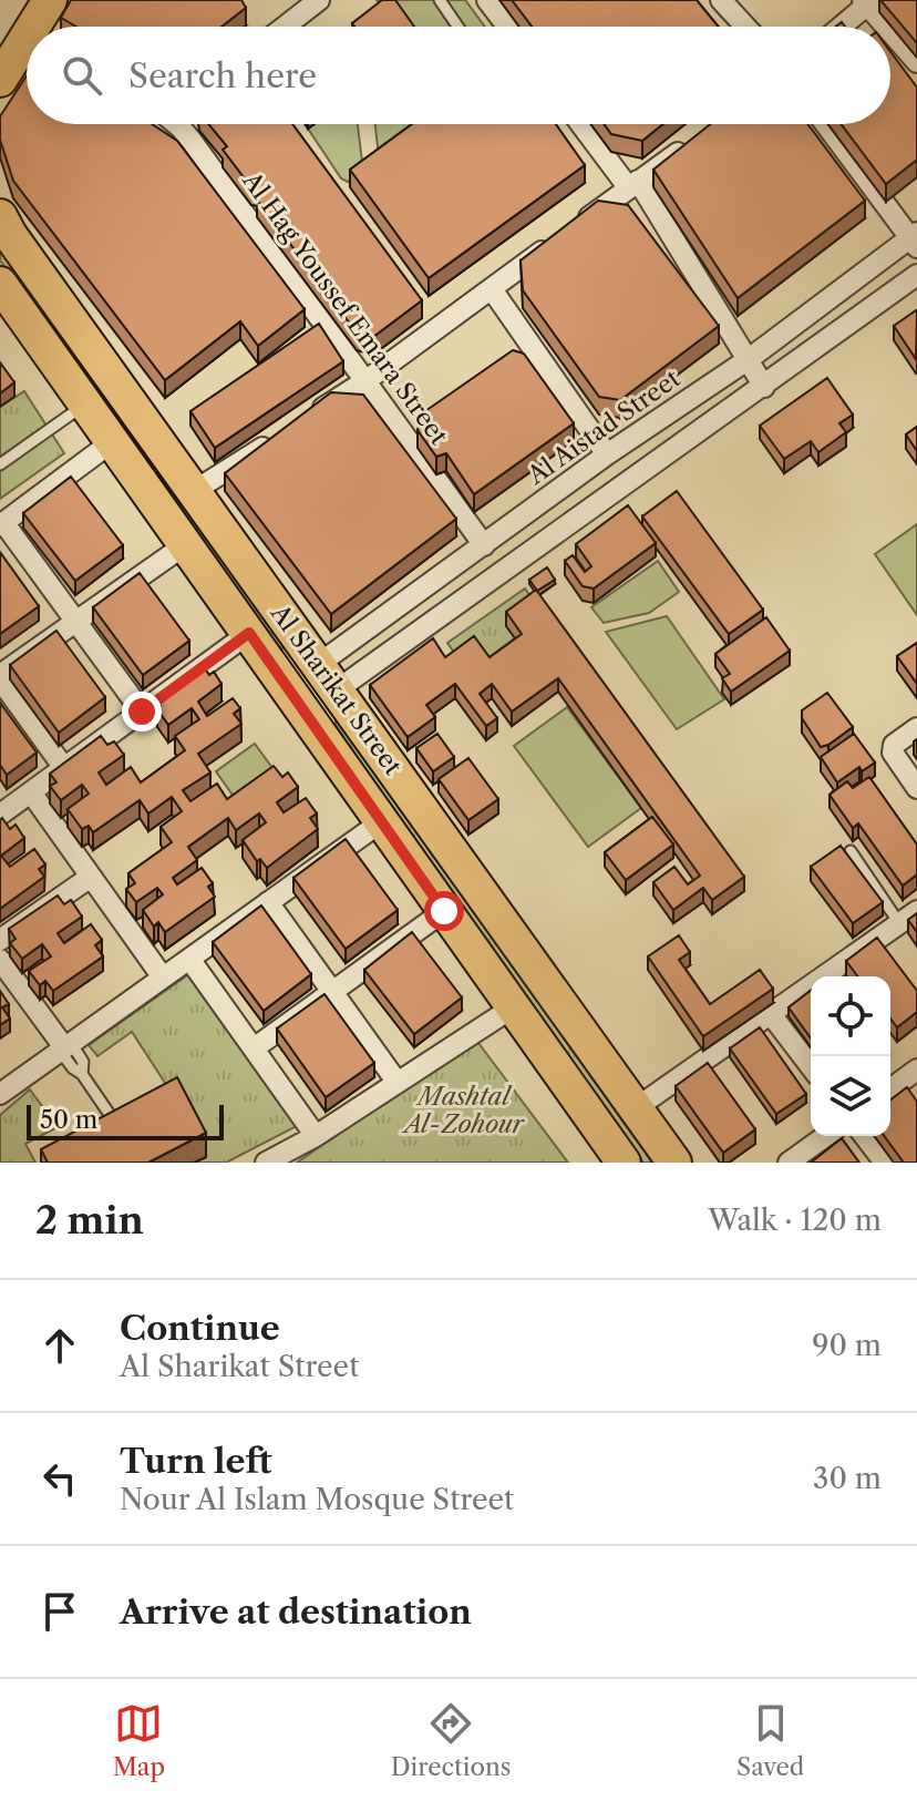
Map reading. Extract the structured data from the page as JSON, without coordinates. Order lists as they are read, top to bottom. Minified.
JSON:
{"streets":{"main road":["Al Sharikat Street"],"street":["Al Hag Youssef Emara Street","Al Aistad Street"]},"crossings":[["Al Hag Youssef Emara Street","Al Aistad Street"],["Al Aistad Street","Al Sharikat Street"]],"parks":["Mashtal Al-Zohour"],"scale_bar":"50 m","page":{"search":"Search here","scale":"50 m","heading":["2 min","Walk · 120 m"],"list":[["Continue","Al Sharikat Street","90 m"],["Turn left","Nour Al Islam Mosque Street","30 m"],"Arrive at destination"],"nav":["Map","Directions","Saved"]}}
